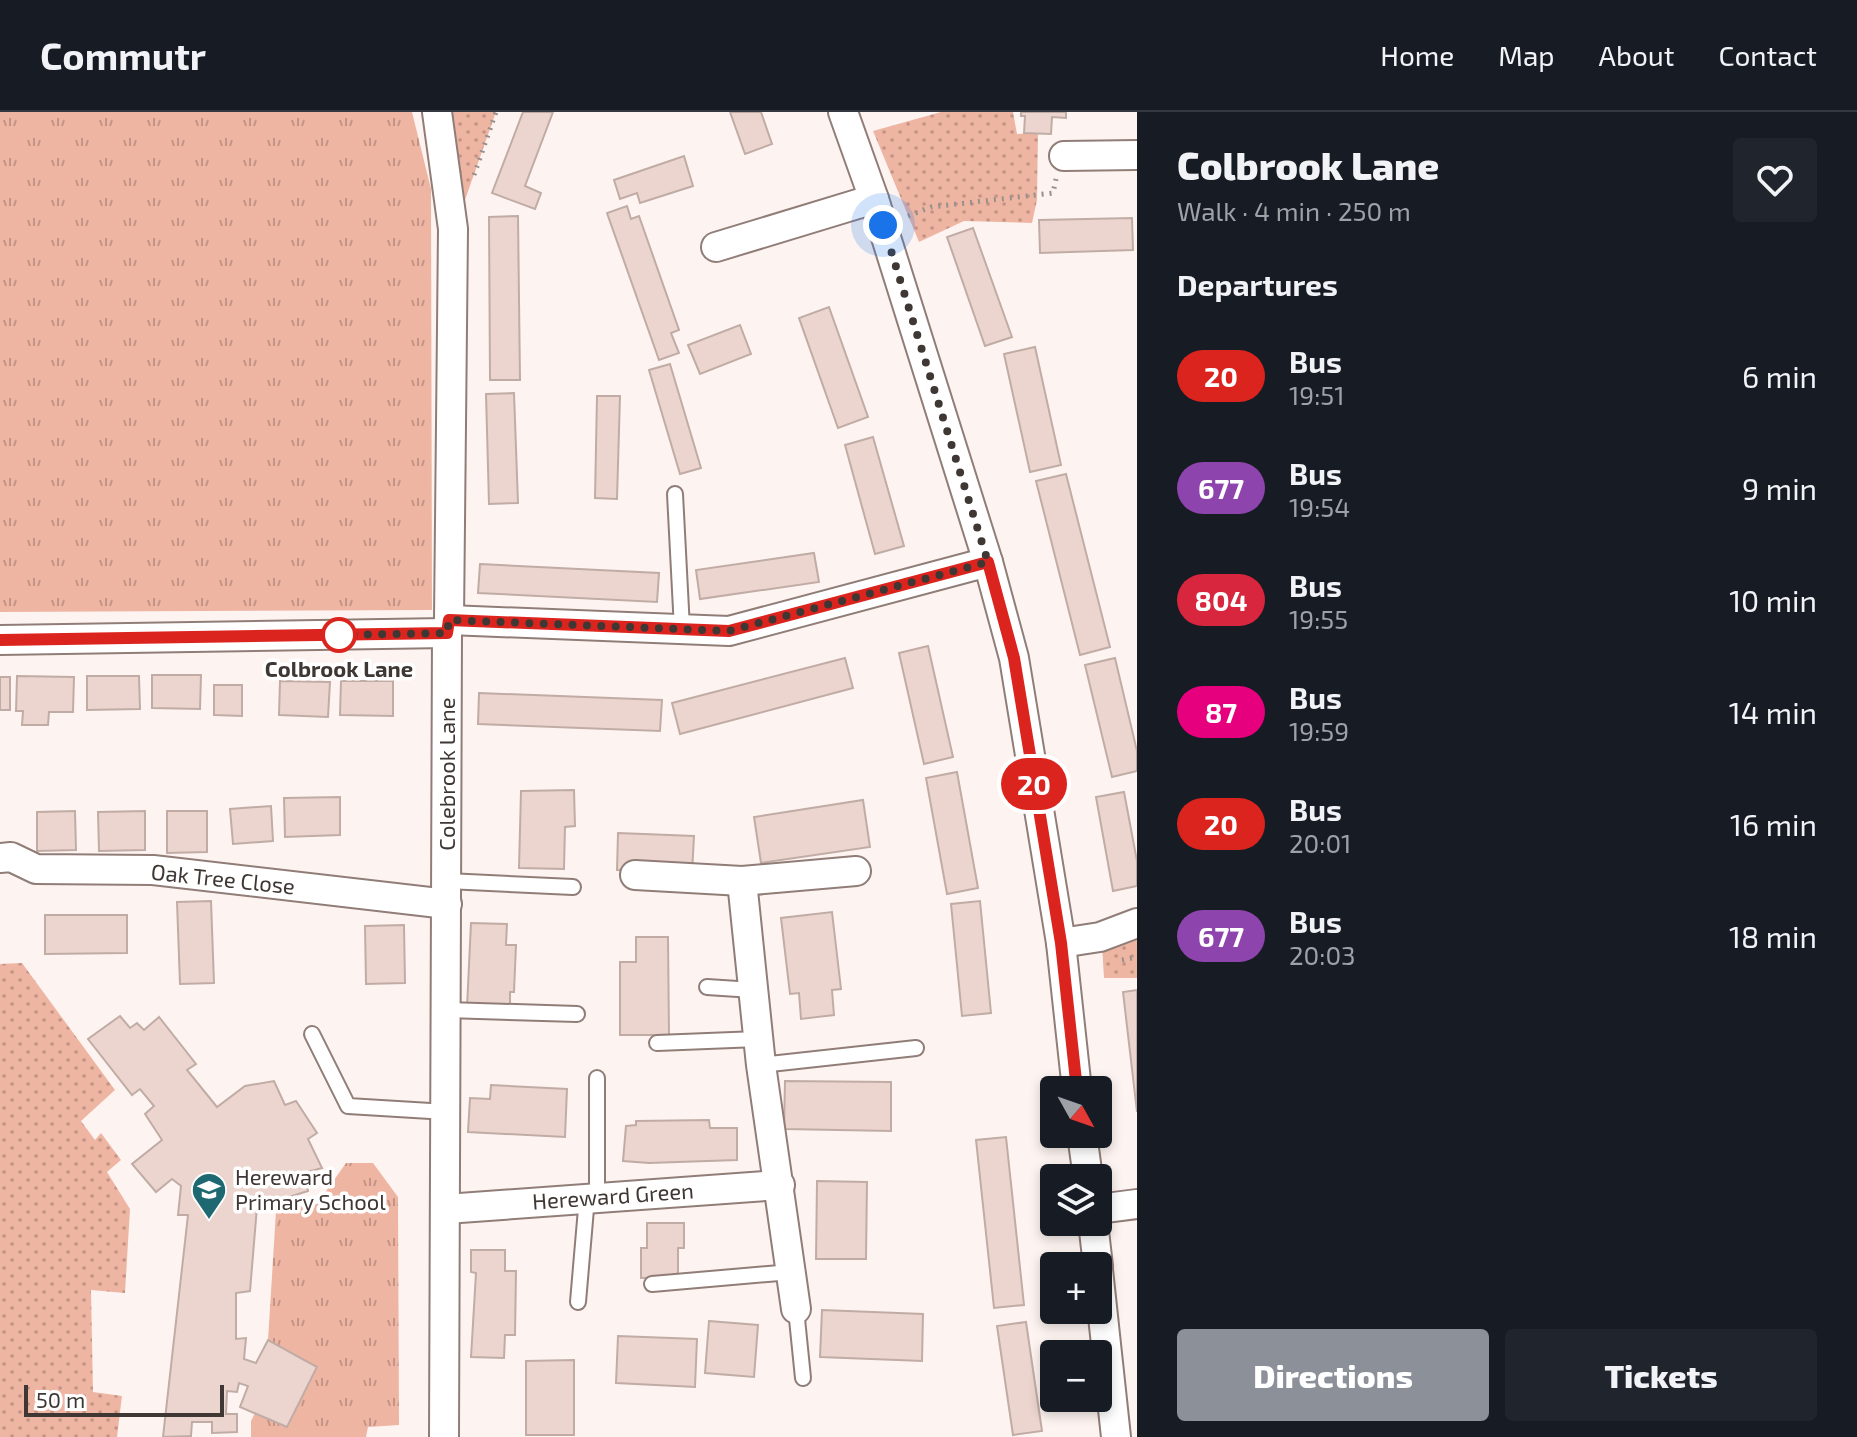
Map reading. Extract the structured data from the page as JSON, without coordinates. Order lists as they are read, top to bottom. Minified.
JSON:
{"streets":{"street":["Colebrook Lane","Oak Tree Close","Hereward Green"]},"crossings":[["Colebrook Lane","Oak Tree Close"],["Colebrook Lane","Hereward Green"]],"places":{"other":["Colbrook Lane"],"school or university":["Hereward Primary School"]},"lines":["bus line 20"],"scale_bar":"50 m","north":"bottom right","page":{"header":"Commutr","nav":["Home","Map","About","Contact"],"on_map":"20","heading":[["Colbrook Lane","Walk · 4 min · 250 m"],"Departures"],"list":[{"mark":"20","name":"Bus","note":"19:51","value":"6 min"},{"mark":"677","name":"Bus","note":"19:54","value":"9 min"},{"mark":"804","name":"Bus","note":"19:55","value":"10 min"},{"mark":"87","name":"Bus","note":"19:59","value":"14 min"},{"mark":"20","name":"Bus","note":"20:01","value":"16 min"},{"mark":"677","name":"Bus","note":"20:03","value":"18 min"}],"map_buttons":["+","−"],"buttons":["Directions","Tickets"],"scale":"50 m"}}
